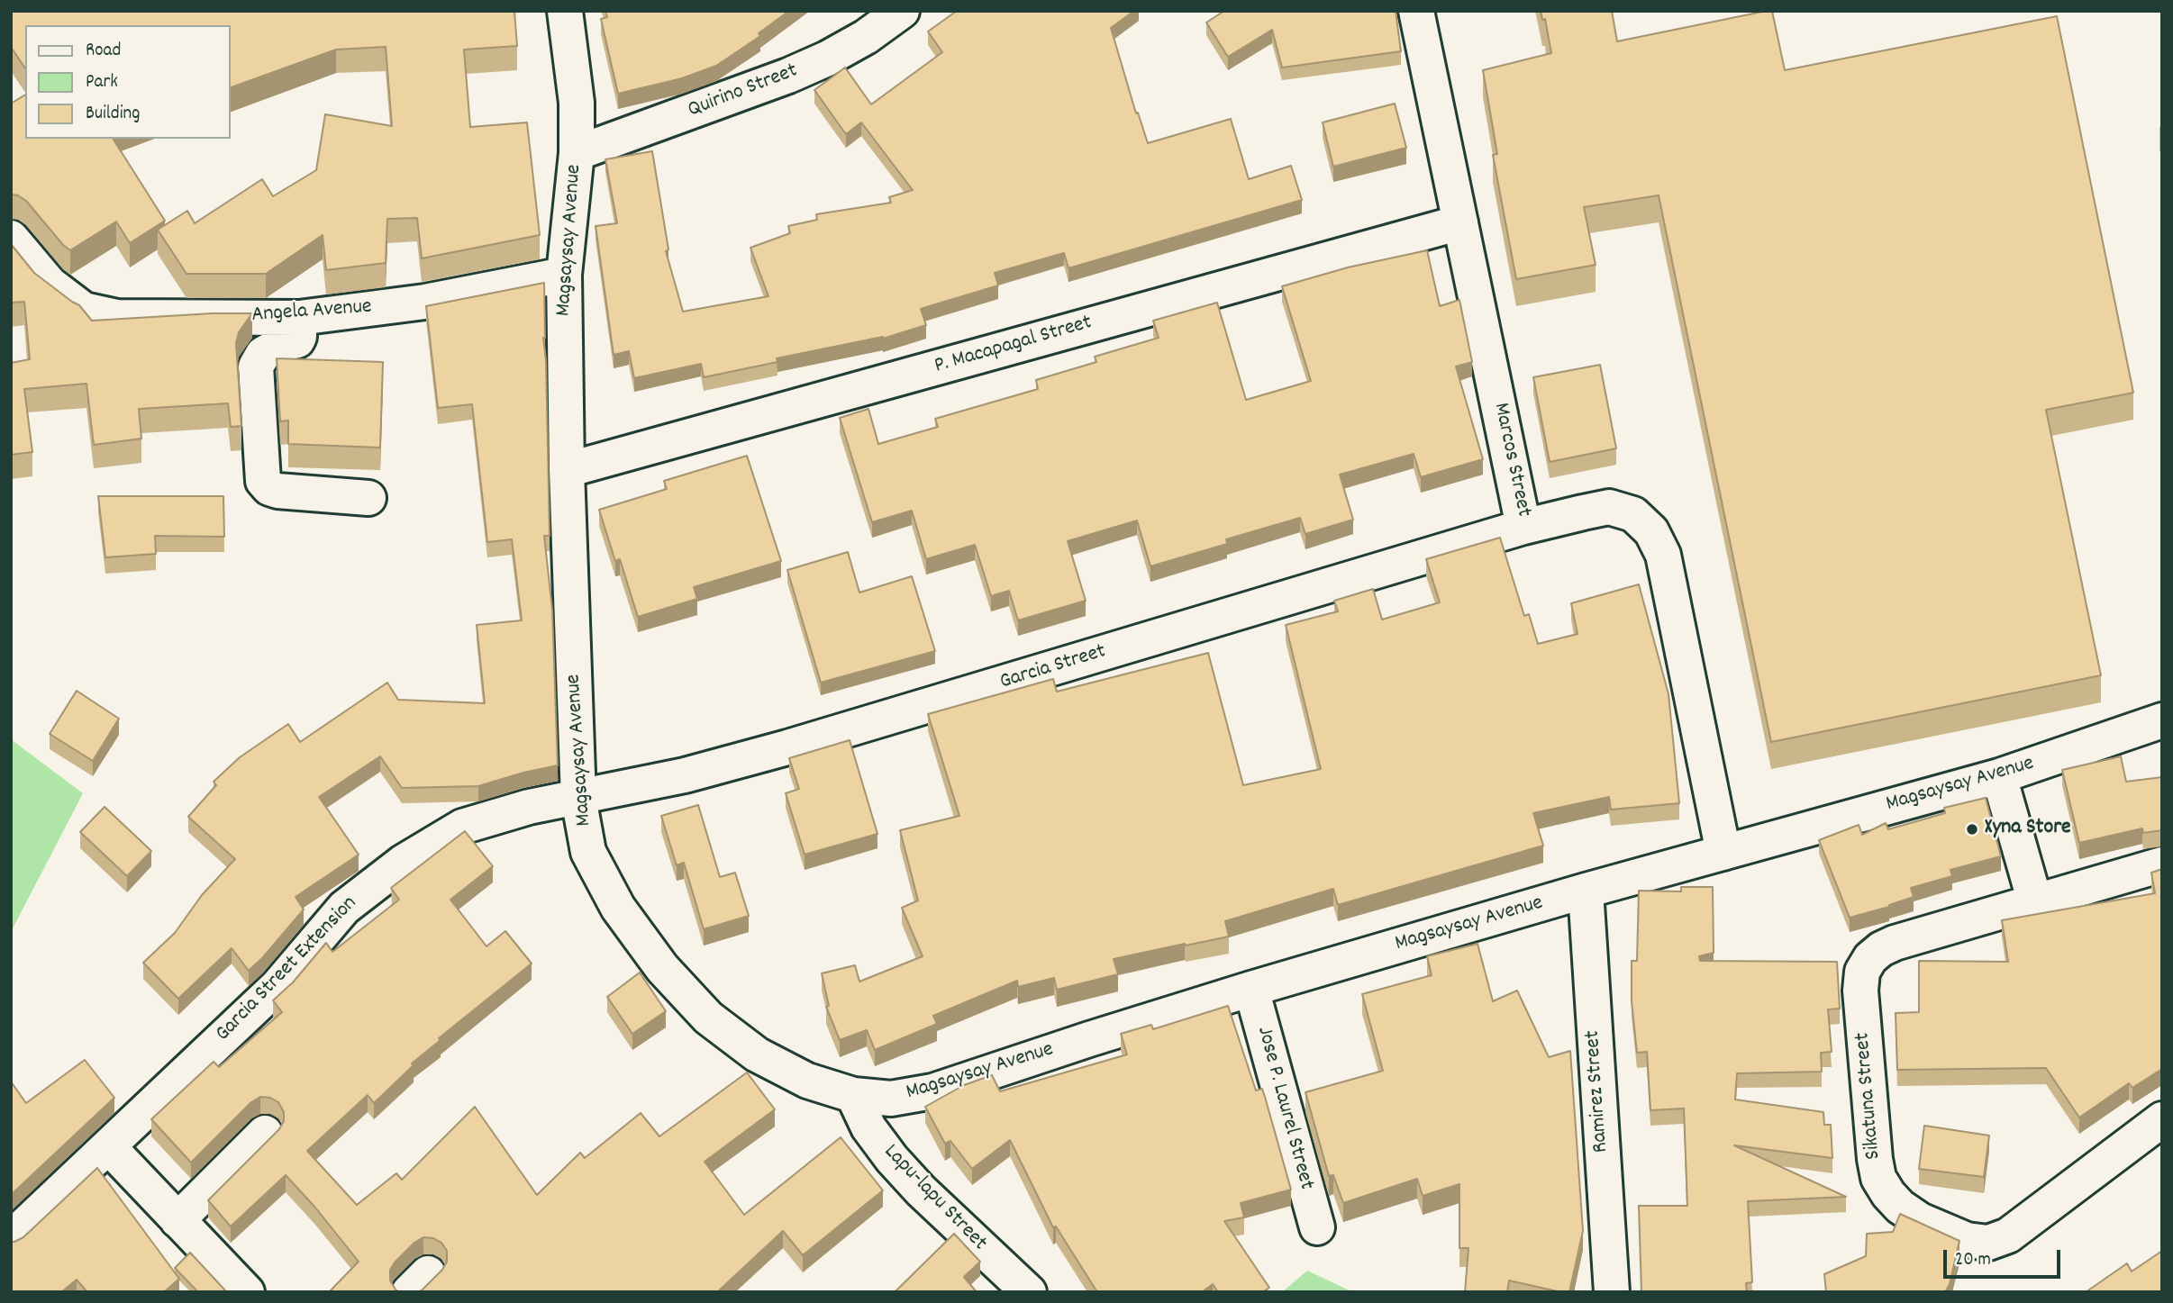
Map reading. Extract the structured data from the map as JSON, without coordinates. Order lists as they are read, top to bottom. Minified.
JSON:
{"streets":{"street":["Quirino Street","Magsaysay Avenue","Angela Avenue","P. Macapagal Street","Marcos Street","Garcia Street","Garcia Street Extension","Ramirez Street","Sikatuna Street","Jose P. Laurel Street","Lapu-lapu Street"]},"crossings":[["Quirino Street","Magsaysay Avenue"],["Magsaysay Avenue","Angela Avenue"],["Magsaysay Avenue","P. Macapagal Street"],["Magsaysay Avenue","Marcos Street"],["Magsaysay Avenue","Garcia Street"],["Magsaysay Avenue","Garcia Street Extension"],["Magsaysay Avenue","Ramirez Street"],["Magsaysay Avenue","Jose P. Laurel Street"],["Magsaysay Avenue","Lapu-lapu Street"],["P. Macapagal Street","Marcos Street"],["Marcos Street","Garcia Street"],["Garcia Street","Garcia Street Extension"]],"places":["Xyna Store"],"legend":["Road","Park","Building"],"scale_bar":"20 m"}
